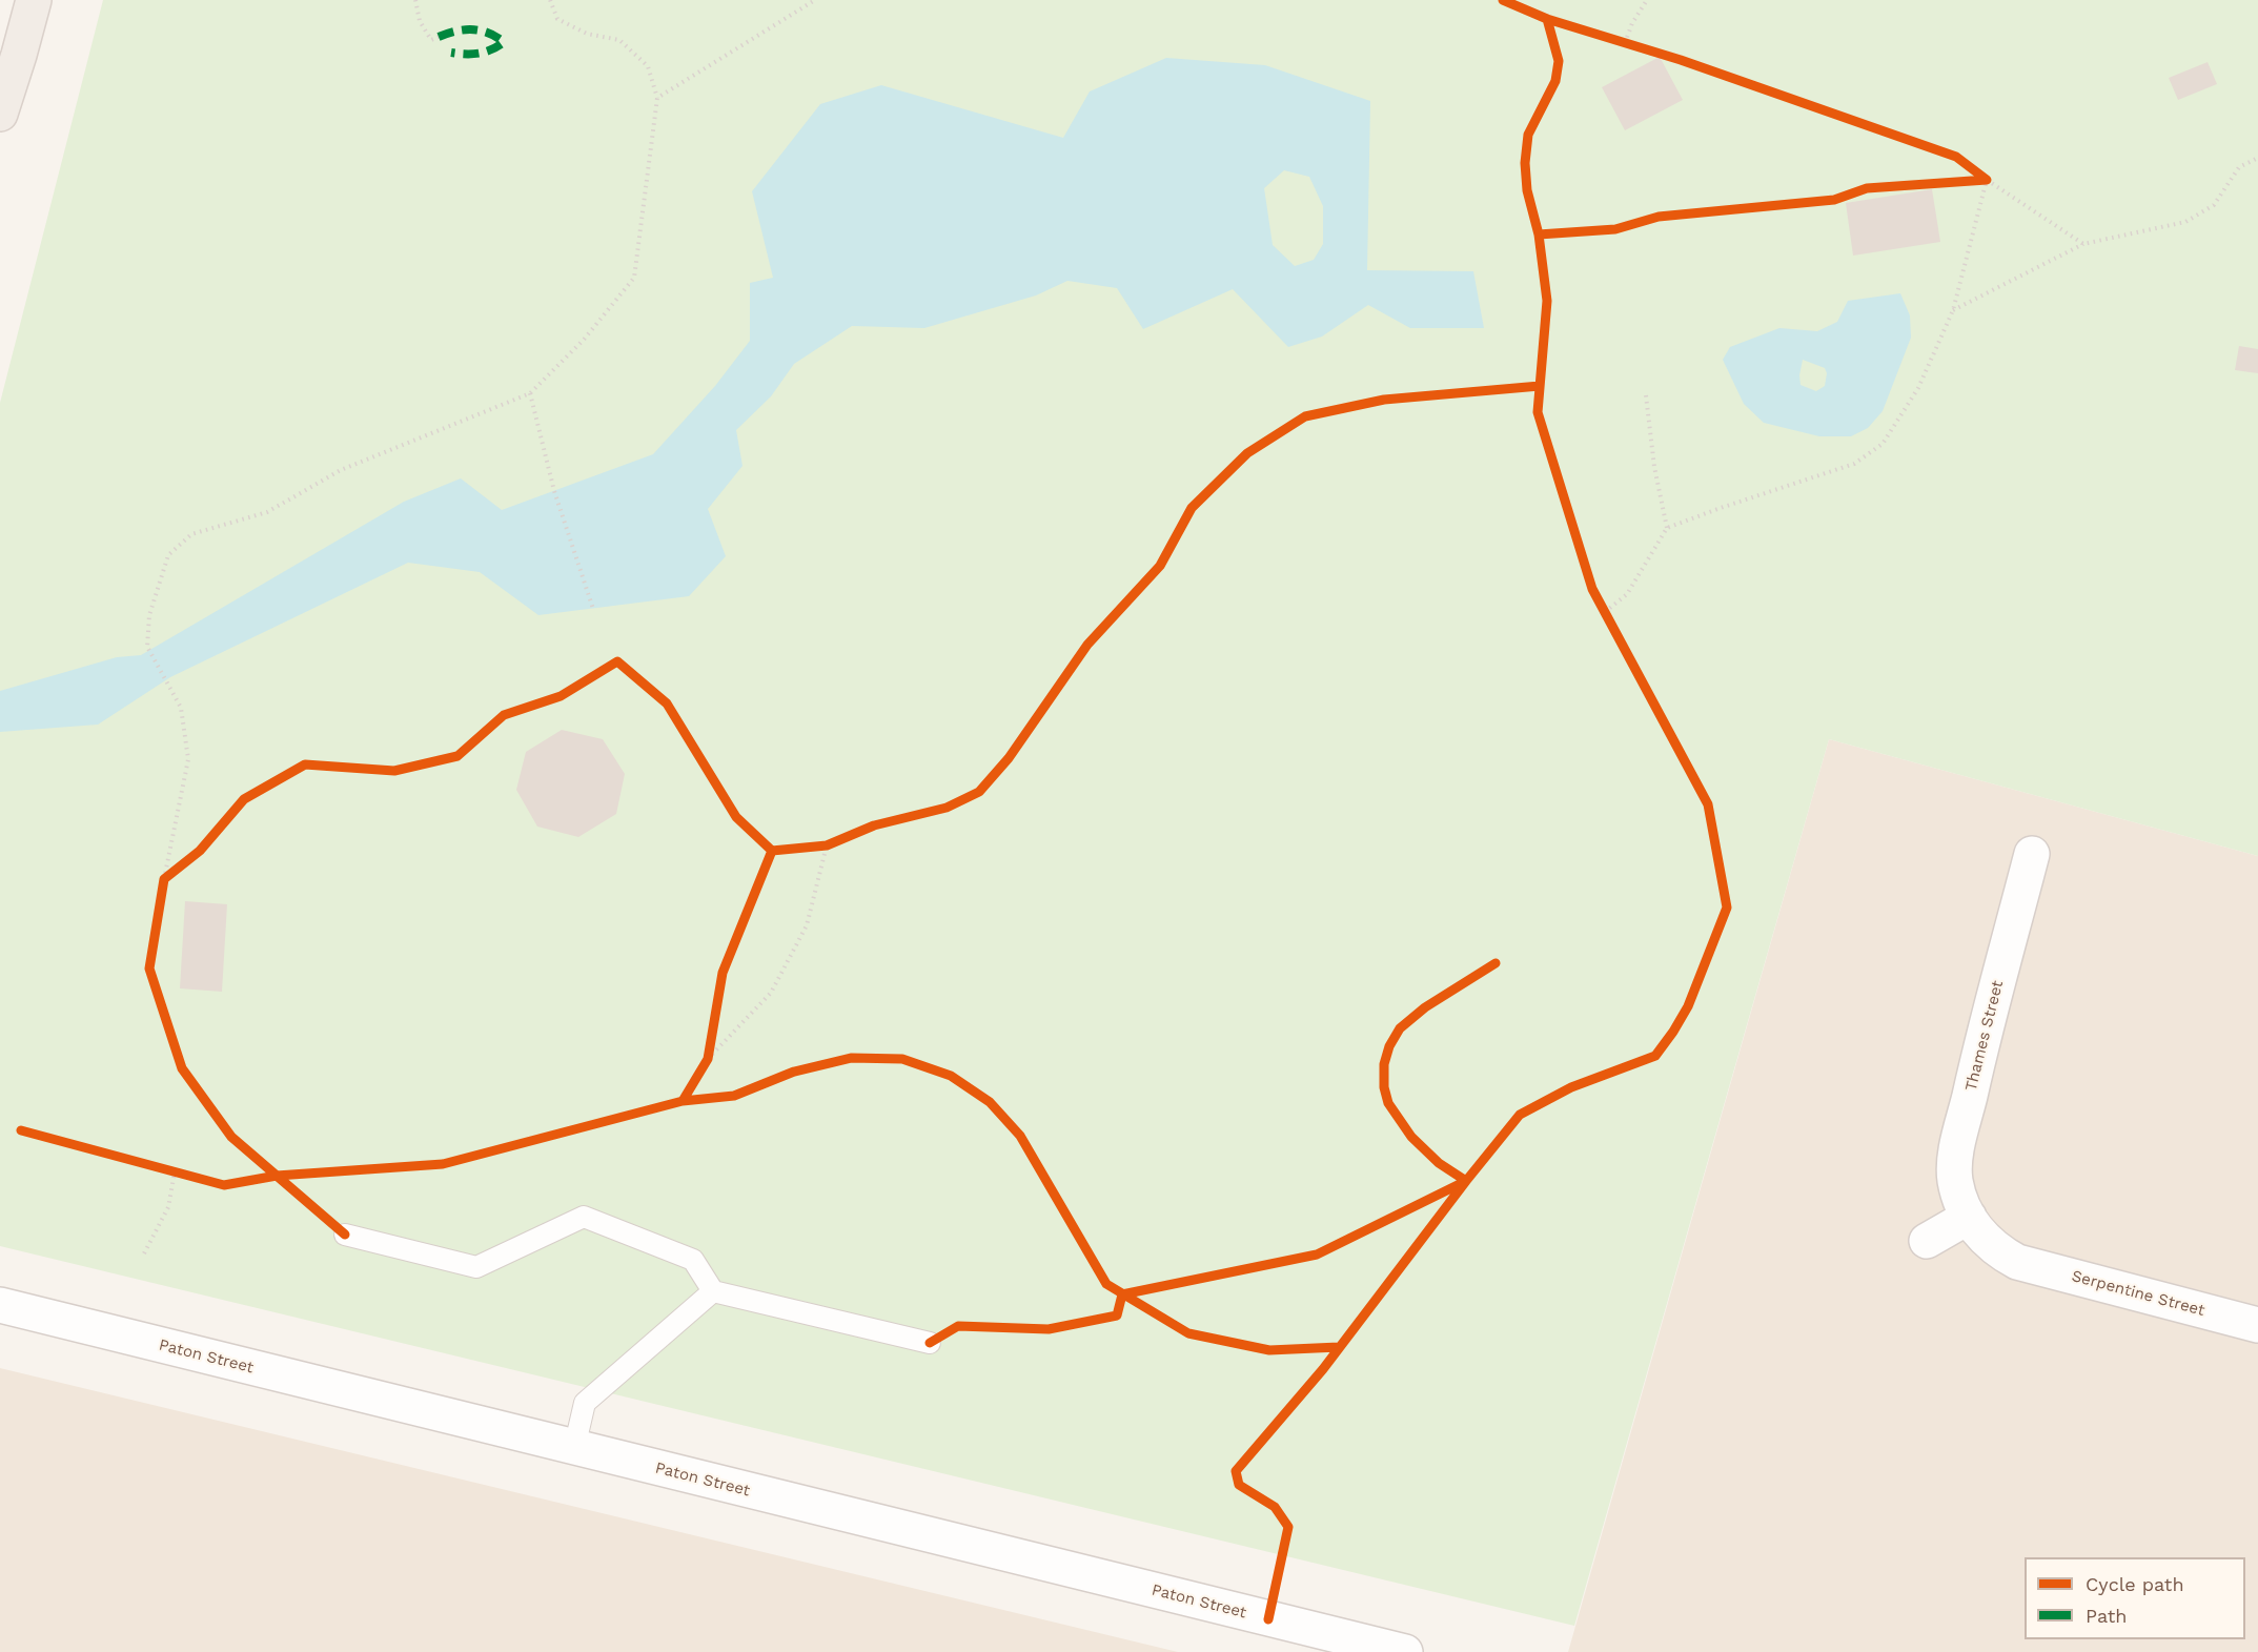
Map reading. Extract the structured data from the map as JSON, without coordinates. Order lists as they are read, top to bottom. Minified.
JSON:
{"streets":{"street":["Thames Street","Serpentine Street","Paton Street"]},"crossings":[["Thames Street","Serpentine Street"]],"legend":["Cycle path","Path"]}
